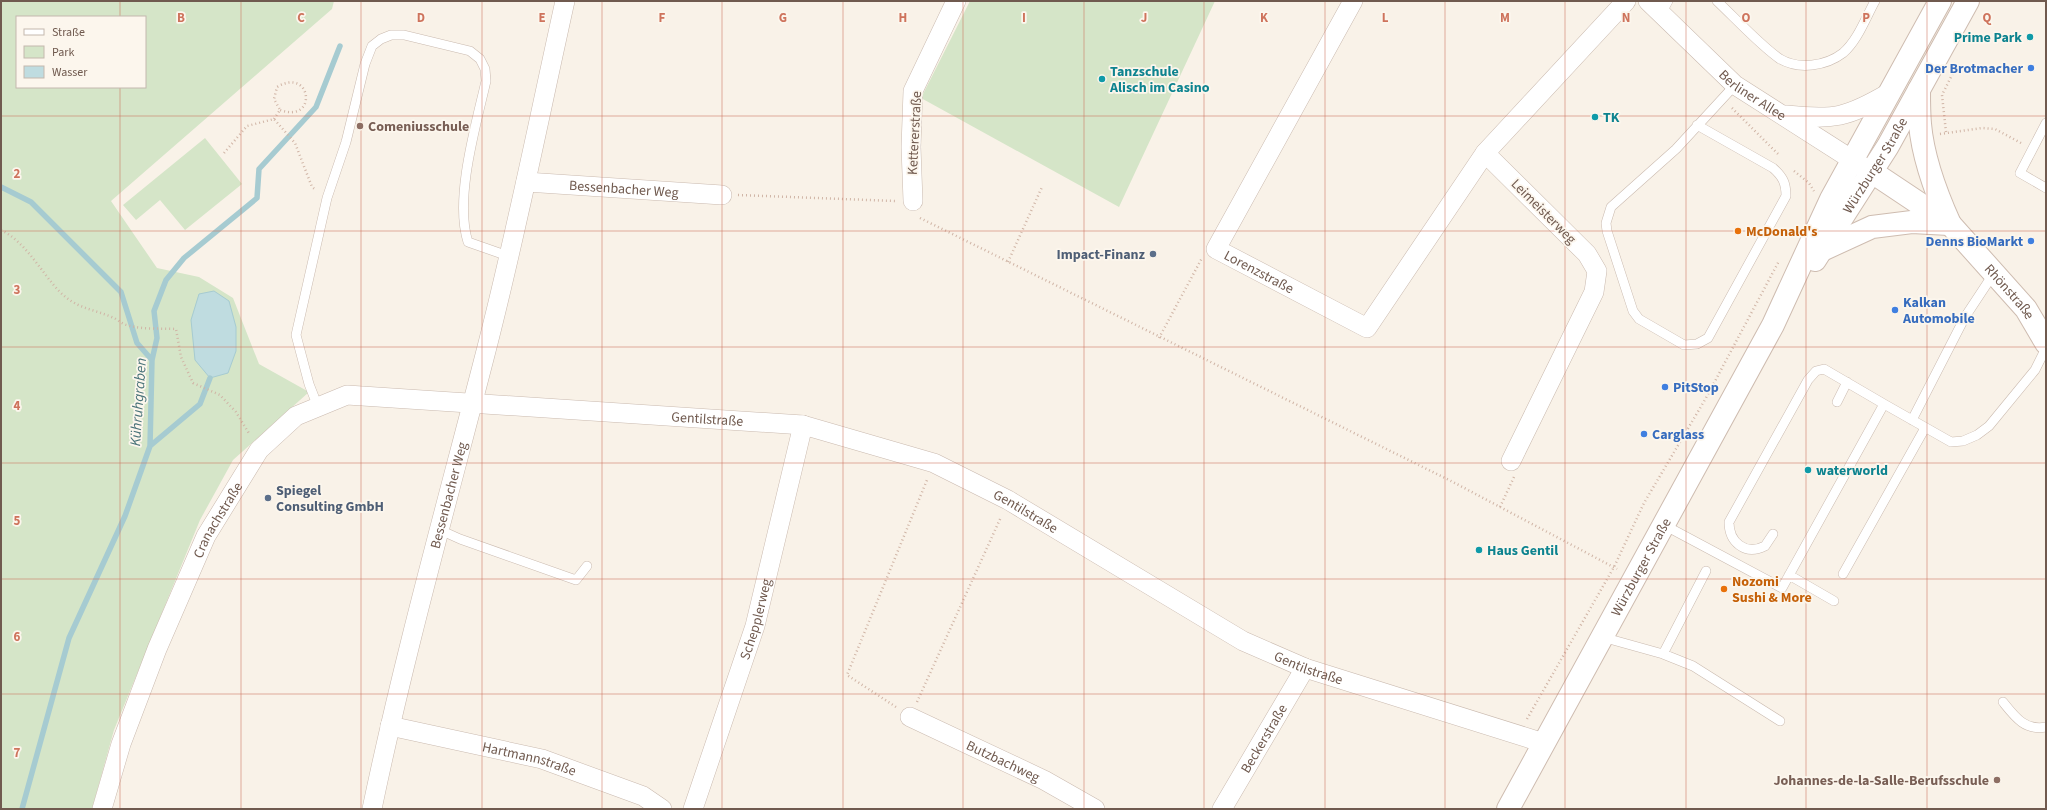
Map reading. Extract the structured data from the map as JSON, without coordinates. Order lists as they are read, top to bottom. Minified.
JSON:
{"streets":{"main road":["Würzburger Straße","Rhönstraße"],"street":["Berliner Allee","Kettererstraße","Bessenbacher Weg","Leimeisterweg","Lorenzstraße","Gentilstraße","Cranachstraße","Schepplerweg","Beckerstraße","Hartmannstraße","Butzbachweg"]},"crossings":[["Berliner Allee","Würzburger Straße"],["Berliner Allee","Rhönstraße"],["Würzburger Straße","Rhönstraße"],["Würzburger Straße","Gentilstraße"],["Bessenbacher Weg","Gentilstraße"],["Bessenbacher Weg","Cranachstraße"],["Bessenbacher Weg","Hartmannstraße"],["Leimeisterweg","Lorenzstraße"],["Gentilstraße","Cranachstraße"],["Gentilstraße","Schepplerweg"],["Gentilstraße","Beckerstraße"]],"water":["Kühruhgraben"],"places":["Prime Park","Der Brotmacher","Tanzschule Alisch im Casino","TK","Comeniusschule","McDonald's","Denns BioMarkt","Impact-Finanz","Kalkan Automobile","PitStop","Carglass","waterworld","Spiegel Consulting GmbH","Haus Gentil","Nozomi Sushi & More","Johannes-de-la-Salle-Berufsschule"],"legend":["Straße","Park","Wasser"],"grid":{"columns":["B","C","D","E","F","G","H","I","J","K","L","M","N","O","P","Q"],"rows":["2","3","4","5","6","7"]}}
